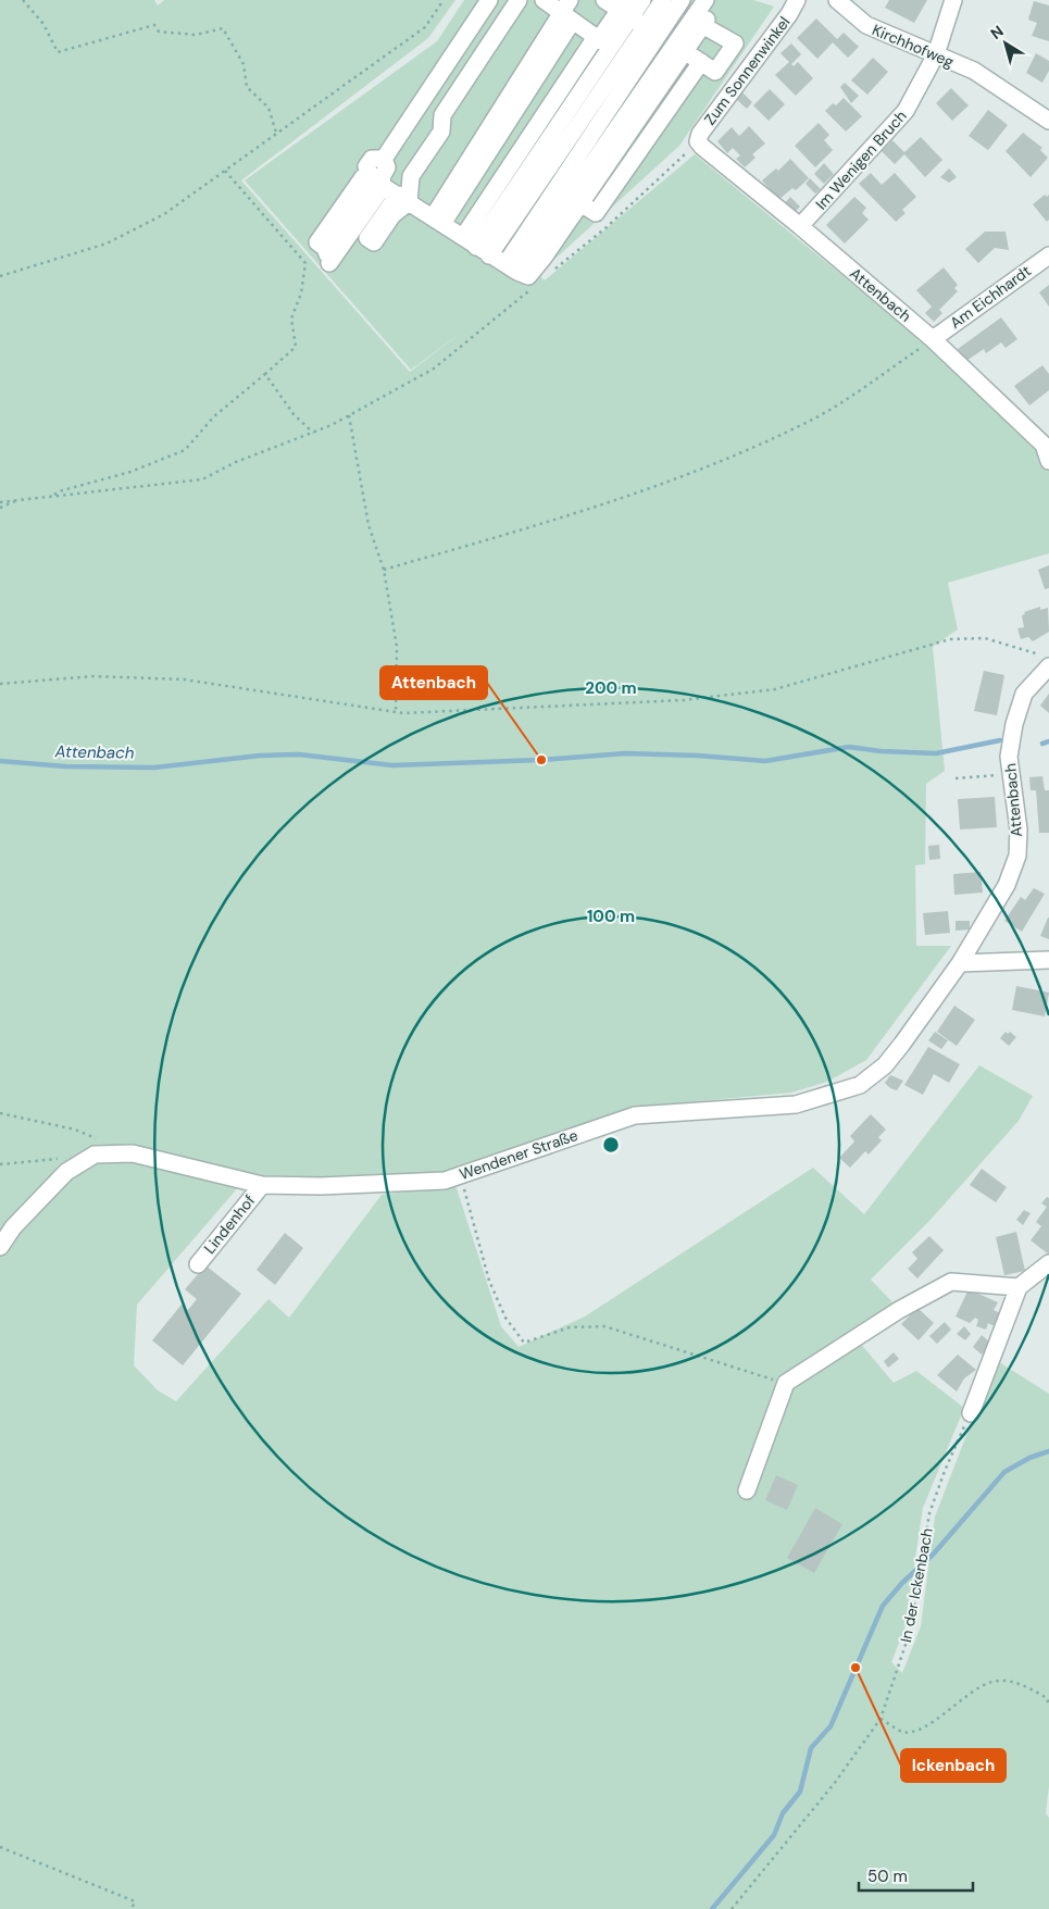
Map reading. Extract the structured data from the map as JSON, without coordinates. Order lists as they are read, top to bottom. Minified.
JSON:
{"streets":{"street":["Kirchhofweg","Zum Sonnenwinkel","Im Wenigen Bruch","Attenbach","Am Eichhardt","Wendener Straße","Lindenhof"],"path":["In der Ickenbach"]},"crossings":[["Kirchhofweg","Im Wenigen Bruch"],["Zum Sonnenwinkel","Attenbach"],["Im Wenigen Bruch","Attenbach"],["Attenbach","Am Eichhardt"],["Attenbach","Wendener Straße"],["Wendener Straße","Lindenhof"]],"water":["Attenbach"],"places":["Attenbach","Ickenbach"],"scale_bar":"50 m","north":"top left","rings":["200 m","100 m"]}
